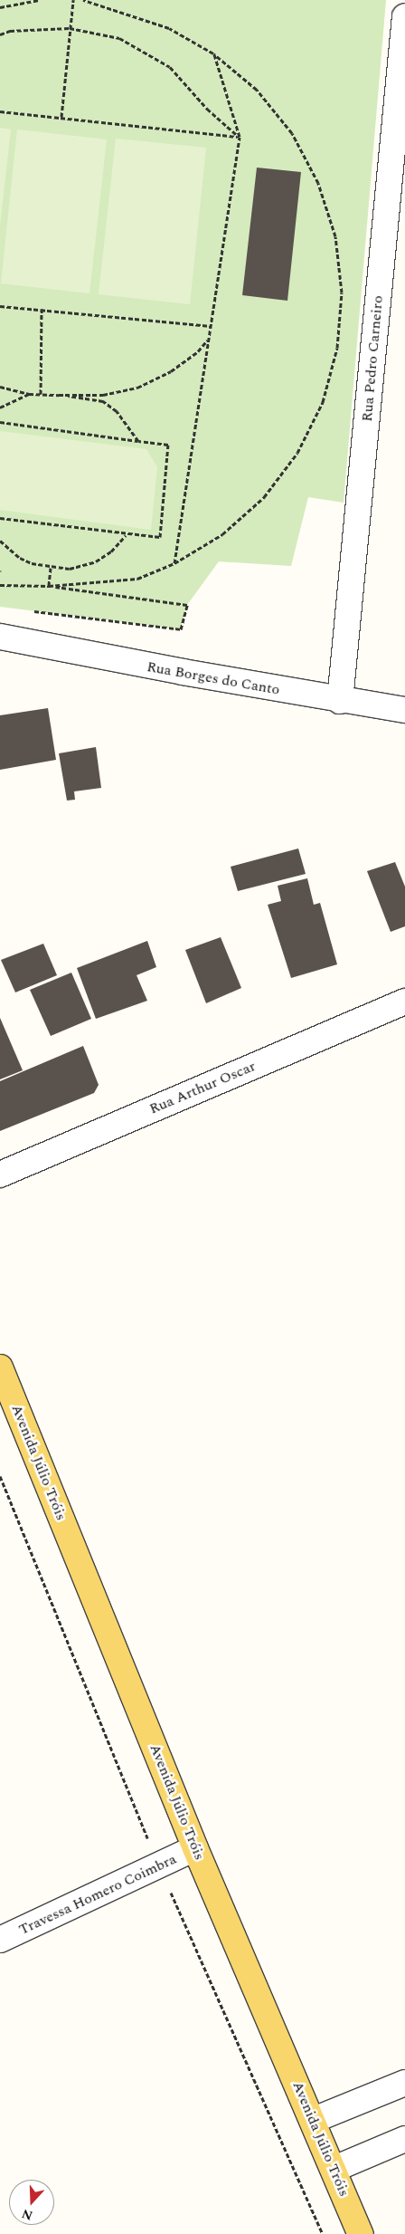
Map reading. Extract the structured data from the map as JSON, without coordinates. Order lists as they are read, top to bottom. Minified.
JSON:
{"streets":{"main road":["Avenida Júlio Tróis"],"street":["Rua Pedro Carneiro","Rua Borges do Canto","Rua Arthur Oscar","Travessa Homero Coimbra"]},"crossings":[["Rua Pedro Carneiro","Rua Borges do Canto"],["Avenida Júlio Tróis","Travessa Homero Coimbra"]],"north":"bottom"}
